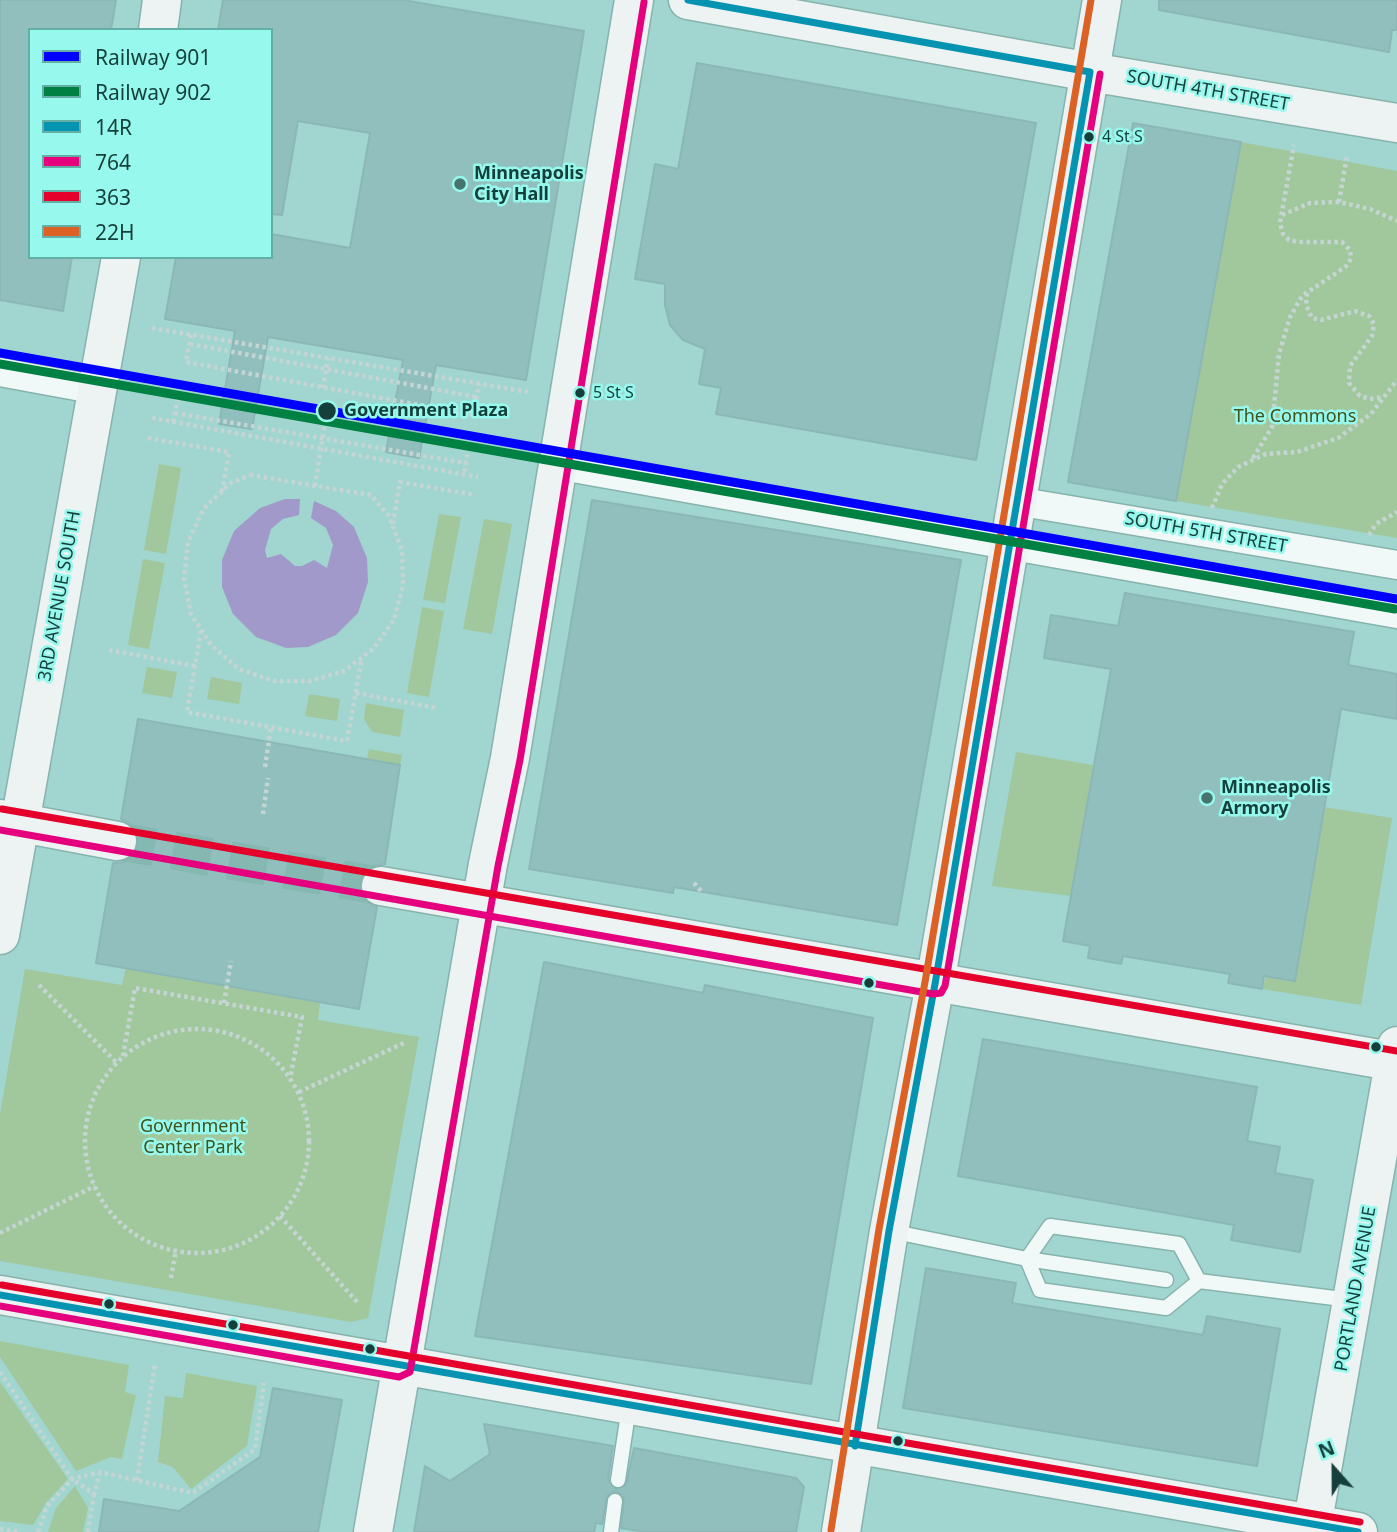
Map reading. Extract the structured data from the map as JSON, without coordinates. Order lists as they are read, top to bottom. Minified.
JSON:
{"streets":{"main road":["SOUTH 4TH STREET","3RD AVENUE SOUTH","PORTLAND AVENUE"],"street":["SOUTH 5TH STREET"]},"parks":["The Commons","Government Center Park"],"places":["4 St S","Minneapolis City Hall","5 St S","Government Plaza","Minneapolis Armory"],"lines":["transit line 14R","transit line 22H","transit line 764","rail line 901","rail line 902","transit line 363"],"legend":["Railway 901","Railway 902","14R","764","363","22H"],"north":"top"}
